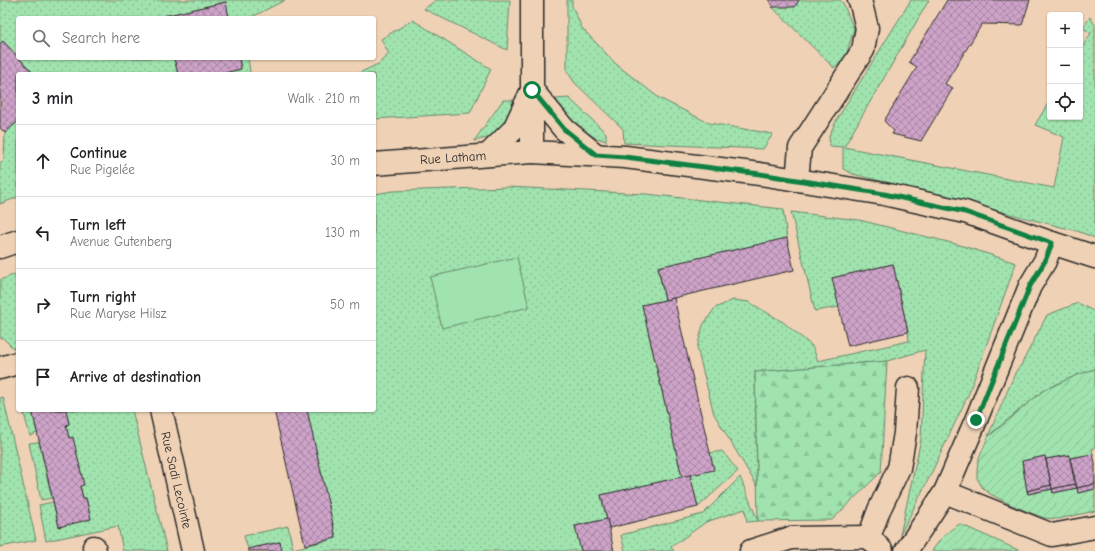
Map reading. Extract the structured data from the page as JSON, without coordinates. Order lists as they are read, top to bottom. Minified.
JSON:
{"streets":{"street":["Rue Latham","Rue Sadi Lecointe"]},"page":{"map_buttons":["+","−"],"search":"Search here","heading":["3 min","Walk · 210 m"],"list":[["Continue","Rue Pigelée","30 m"],["Turn left","Avenue Gutenberg","130 m"],["Turn right","Rue Maryse Hilsz","50 m"],"Arrive at destination"]}}
